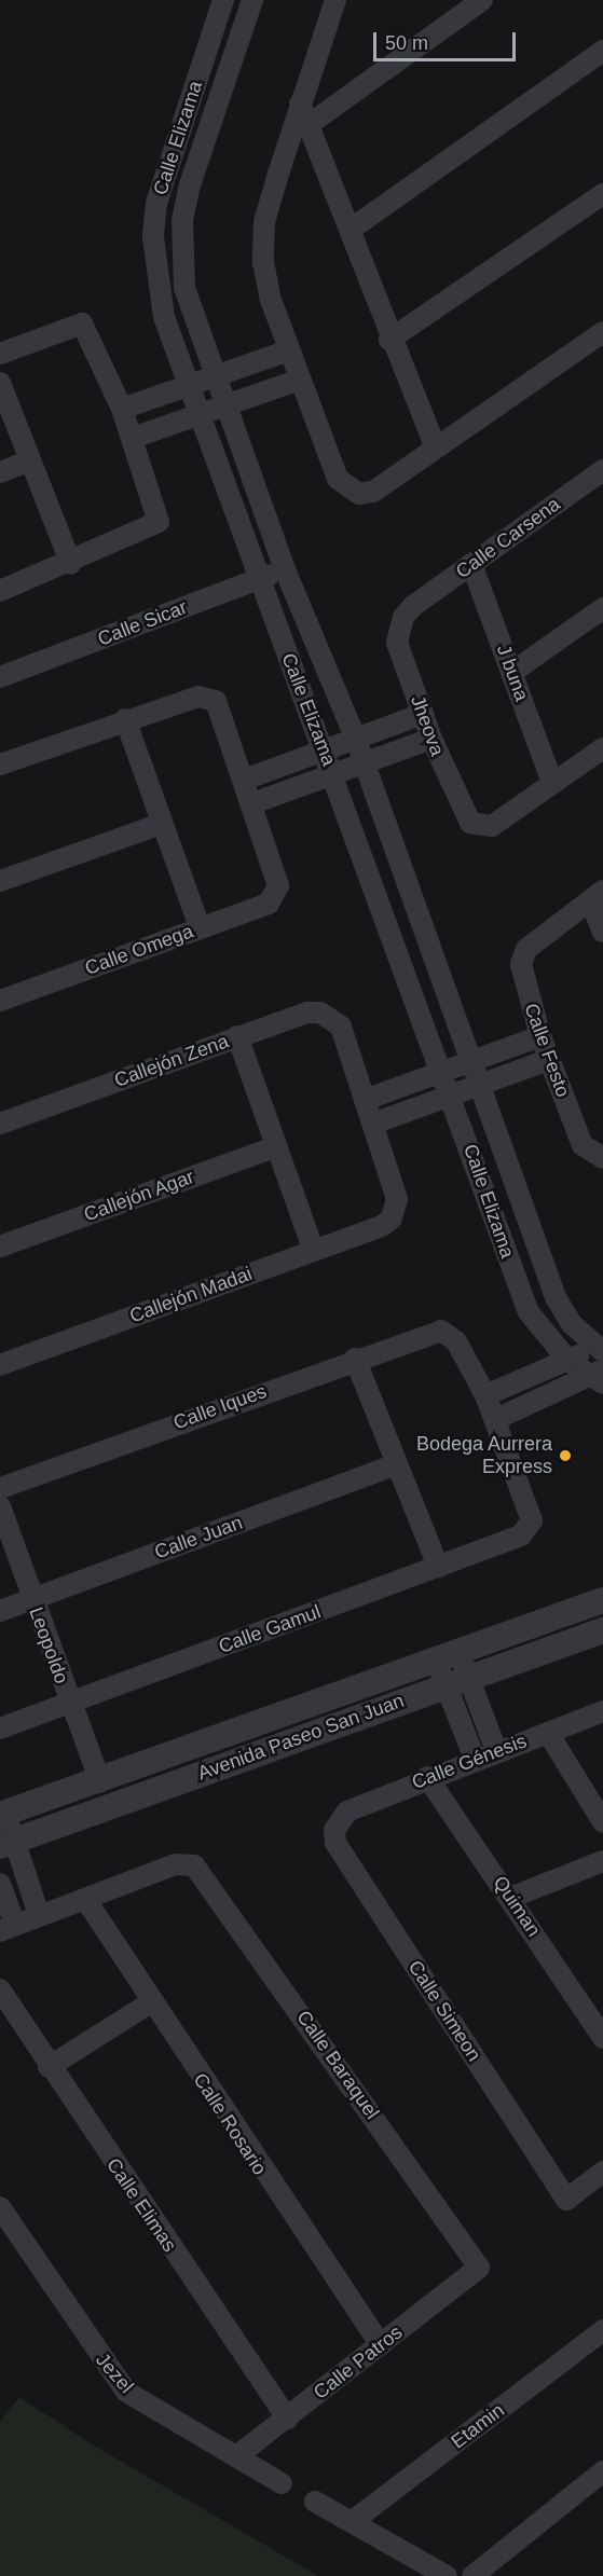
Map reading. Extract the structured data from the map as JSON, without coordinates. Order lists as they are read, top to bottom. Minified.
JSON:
{"streets":{"street":["Calle Elizama","Calle Carsena","Calle Sicar","J buna","Jheova","Calle Omega","Calle Festo","Callejón Zena","Callejón Agar","Callejón Madai","Calle Iques","Calle Juan","Calle Gamul","Leopoldo","Avenida Paseo San Juan","Calle Génesis","Quiman","Calle Simeon","Calle Baraquel","Calle Rosario","Calle Elimas","Calle Patros","Jezel","Etamin"]},"crossings":[["Calle Elizama","Calle Sicar"],["Calle Carsena","J buna"],["Calle Carsena","Jheova"],["J buna","Jheova"],["Calle Juan","Leopoldo"],["Calle Gamul","Leopoldo"],["Leopoldo","Avenida Paseo San Juan"],["Calle Génesis","Quiman"],["Calle Génesis","Calle Simeon"],["Calle Baraquel","Calle Rosario"],["Calle Baraquel","Calle Patros"],["Calle Rosario","Calle Patros"],["Calle Elimas","Calle Patros"],["Calle Patros","Jezel"]],"places":["Bodega Aurrera Express"],"scale_bar":"50 m"}
